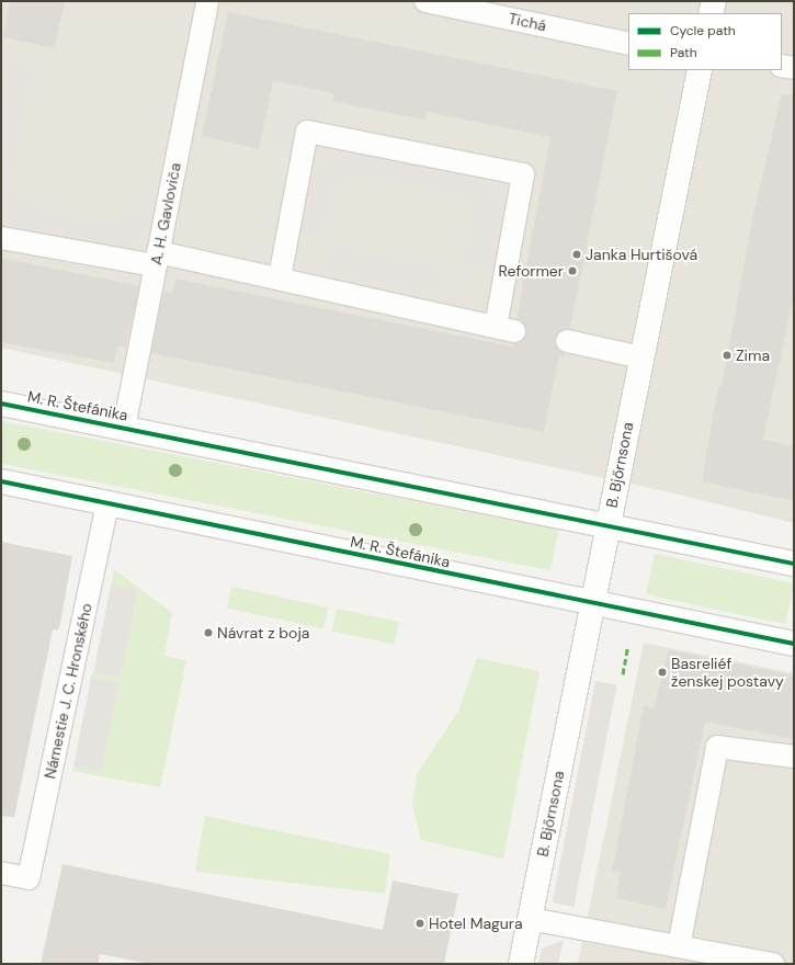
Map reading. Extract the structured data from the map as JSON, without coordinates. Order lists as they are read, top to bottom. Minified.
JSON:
{"streets":{"street":["M. R. Štefánika","B. Bjőrnsona"],"lane":["Tichá","A. H. Gavloviča","Námestie J. C. Hronského"]},"crossings":[["A. H. Gavloviča","M. R. Štefánika"],["M. R. Štefánika","B. Bjőrnsona"],["M. R. Štefánika","Námestie J. C. Hronského"]],"places":["Janka Hurtišová","Reformer","Zima","Návrat z boja","Basreliéf ženskej postavy","Hotel Magura"],"legend":["Cycle path","Path"]}
